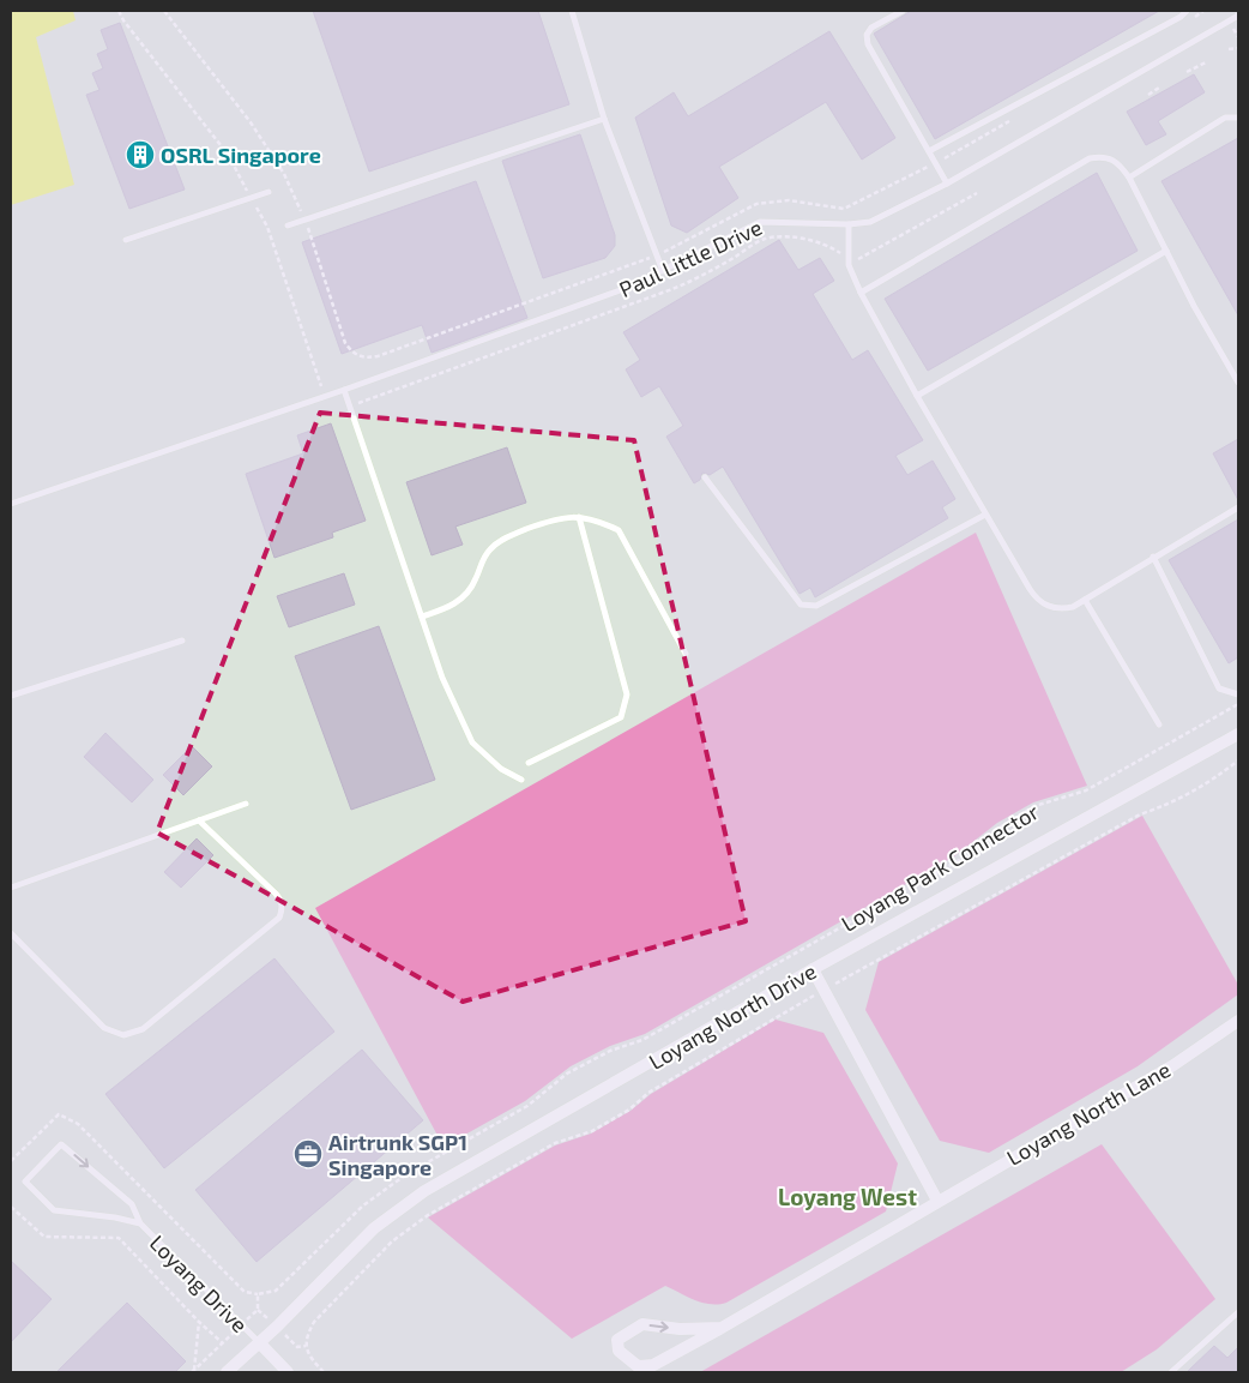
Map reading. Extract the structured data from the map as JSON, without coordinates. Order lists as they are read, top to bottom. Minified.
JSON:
{"streets":{"street":["Loyang North Drive","Loyang North Lane","Loyang Drive"],"lane":["Paul Little Drive"],"path":["Loyang Park Connector"]},"crossings":[["Loyang North Drive","Loyang Drive"]],"districts":["Loyang West"],"places":{"building":["OSRL Singapore"],"office":["Airtrunk SGP1 Singapore"]}}
